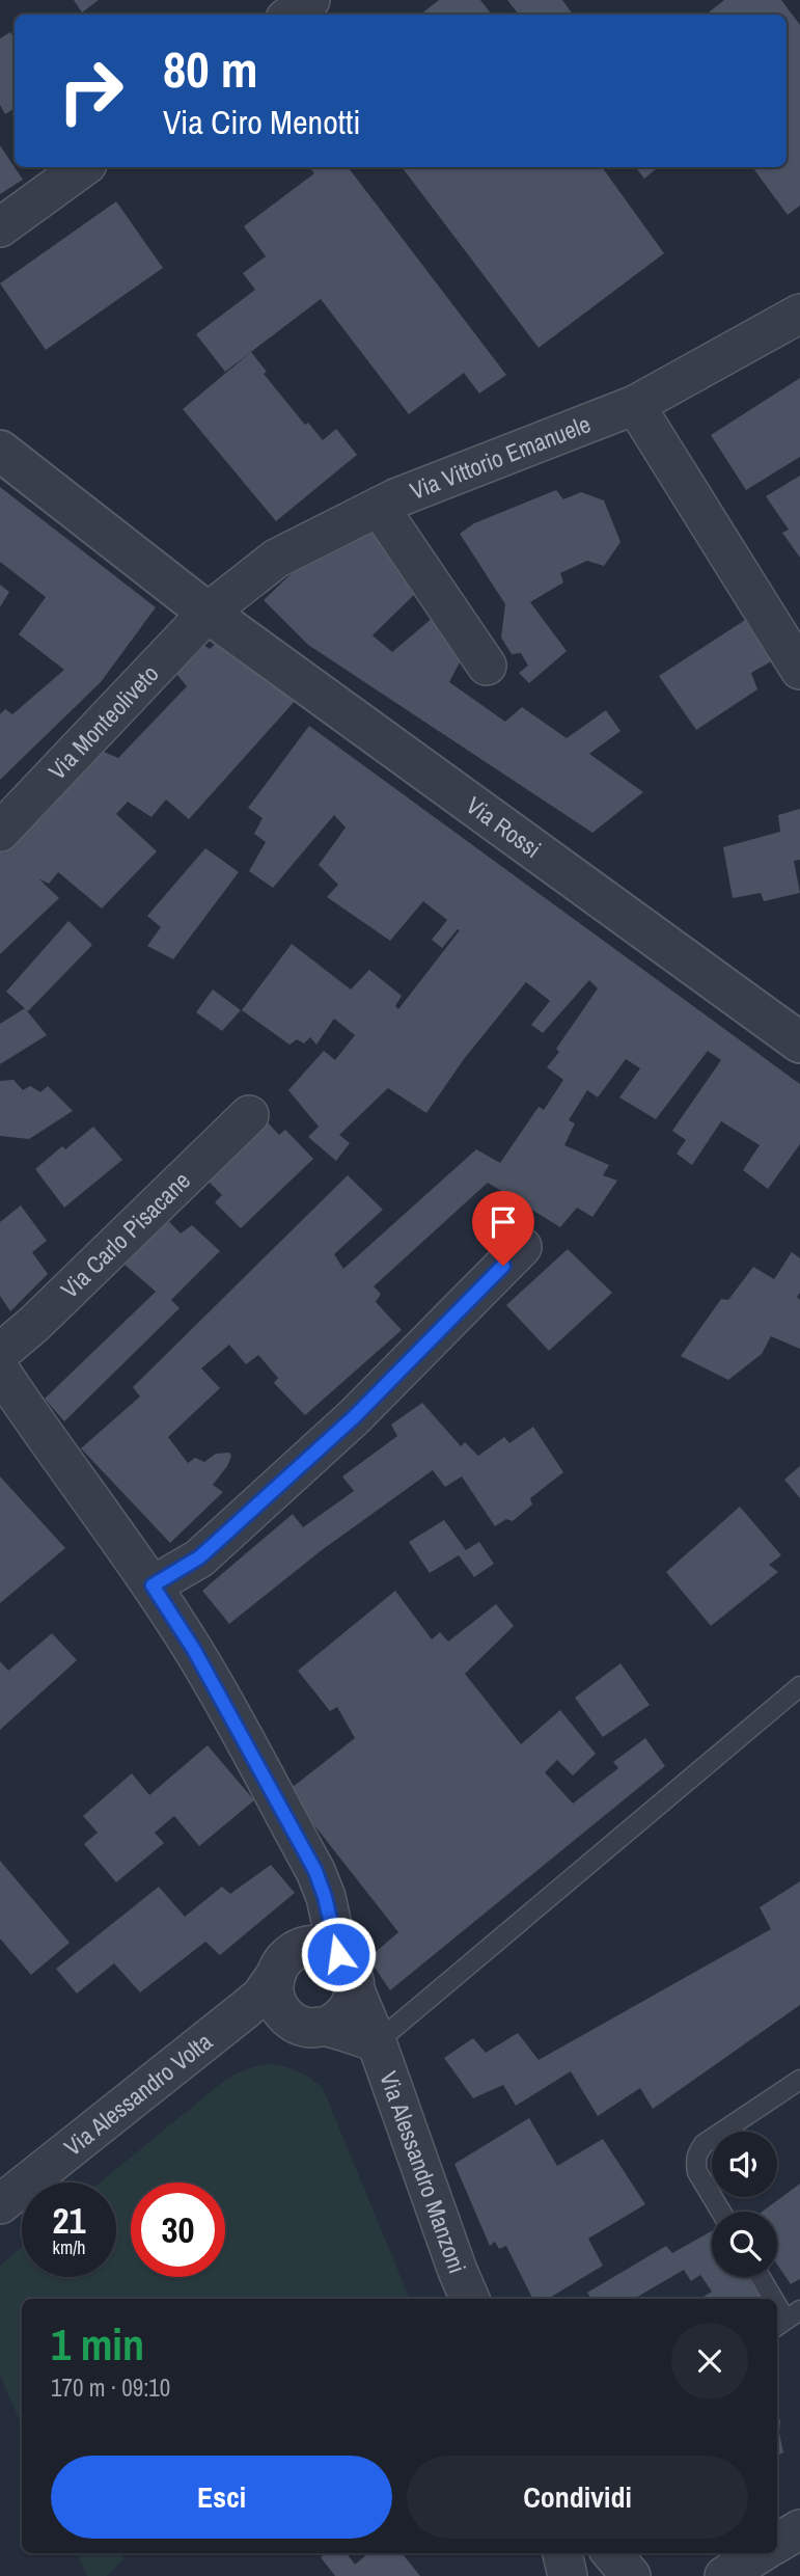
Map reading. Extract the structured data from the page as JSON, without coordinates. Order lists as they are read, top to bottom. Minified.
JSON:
{"streets":{"street":["Via Vittorio Emanuele","Via Monteoliveto","Via Rossi","Via Carlo Pisacane","Via Alessandro Volta","Via Alessandro Manzoni"]},"crossings":[["Via Vittorio Emanuele","Via Monteoliveto"],["Via Vittorio Emanuele","Via Rossi"],["Via Monteoliveto","Via Rossi"],["Via Alessandro Volta","Via Alessandro Manzoni"]],"page":{"turn":["80 m","Via Ciro Menotti"],"speed":"21 km/h","limit":"30","heading":["1 min","170 m · 09:10"],"buttons":["Esci","Condividi"]}}
